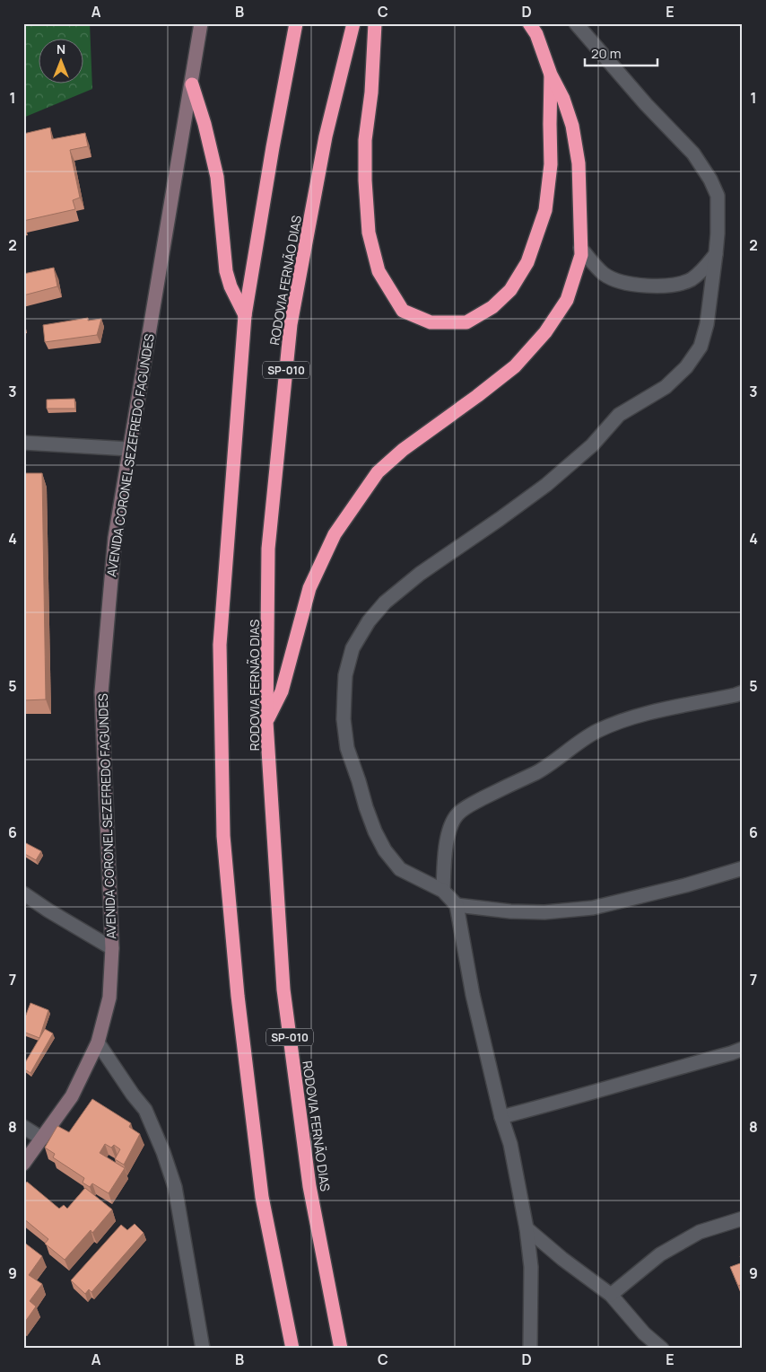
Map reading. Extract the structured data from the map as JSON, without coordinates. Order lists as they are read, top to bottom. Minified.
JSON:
{"streets":{"highway":["RODOVIA FERNÃO DIAS","SP-010"],"main road":["AVENIDA CORONEL SEZEFREDO FAGUNDES"]},"scale_bar":"20 m","north":"top","grid":{"columns":["A","B","C","D","E"],"rows":["1","2","3","4","5","6","7","8","9"]}}
